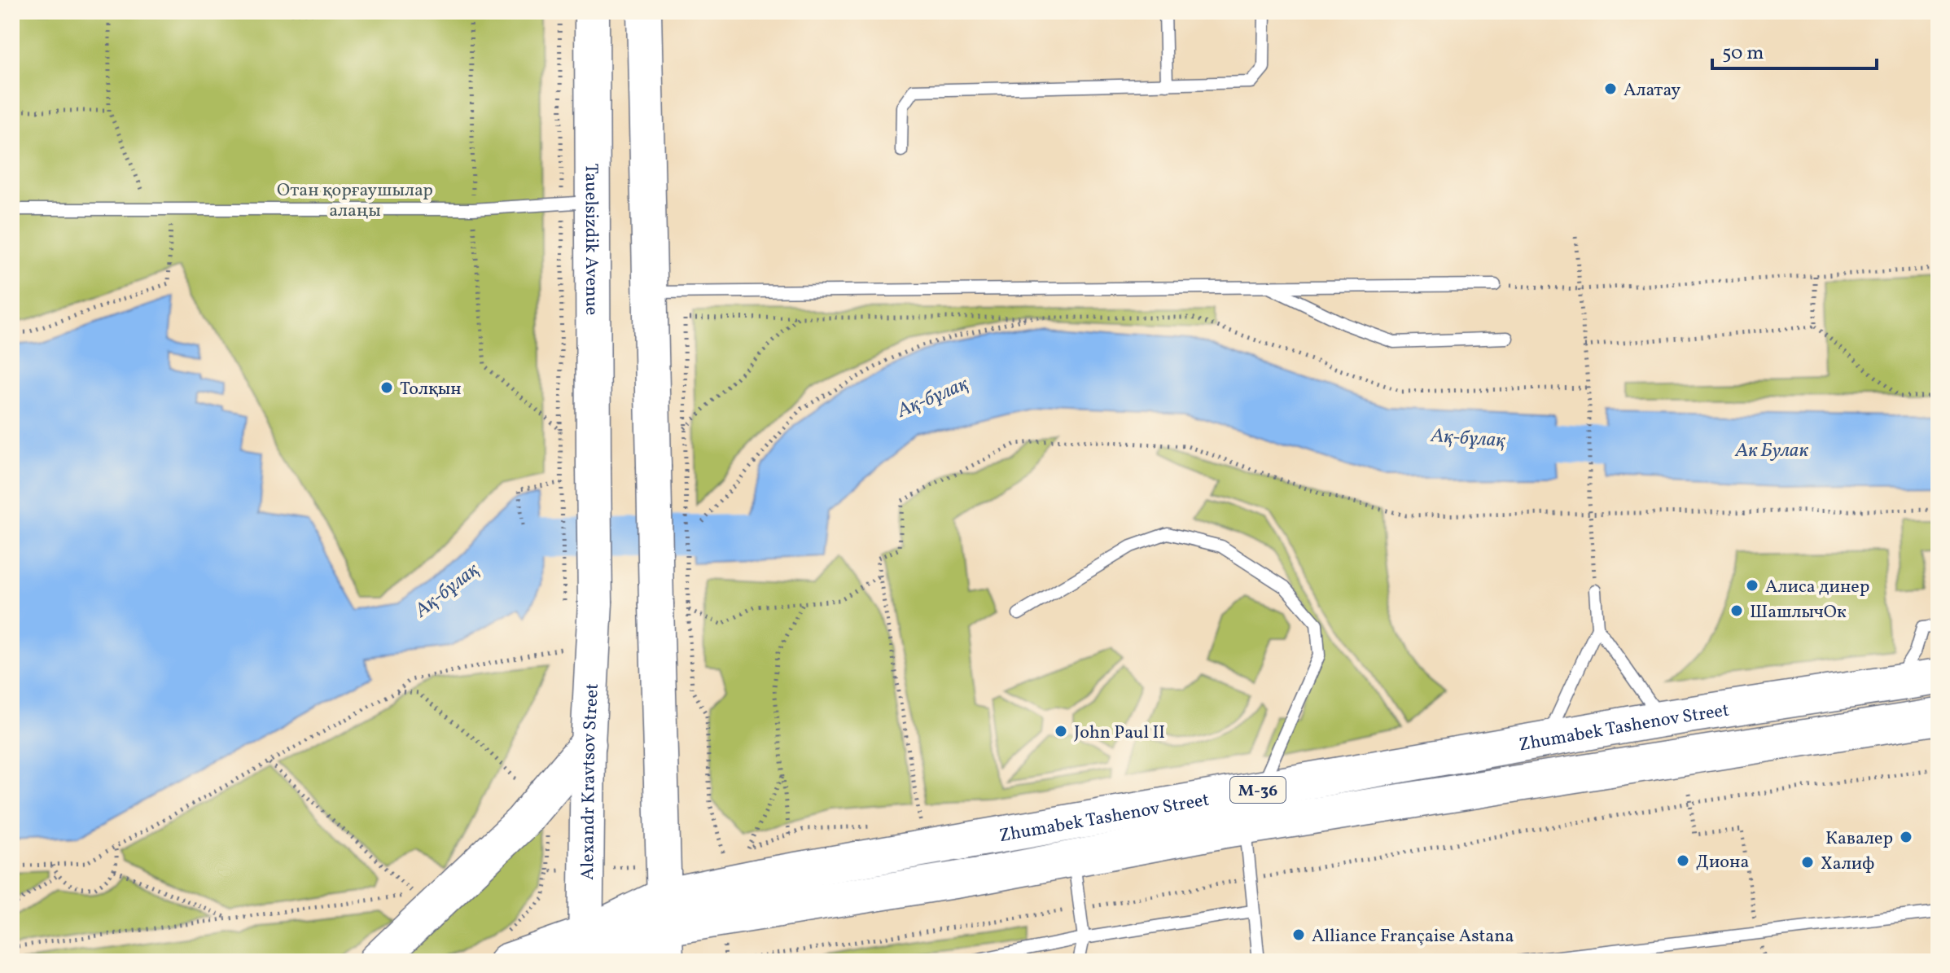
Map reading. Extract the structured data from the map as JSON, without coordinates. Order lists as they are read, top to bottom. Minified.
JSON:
{"streets":{"main road":["Tauelsizdik Avenue","Zhumabek Tashenov Street","Alexandr Kravtsov Street","M-36"]},"crossings":[["Tauelsizdik Avenue","Alexandr Kravtsov Street"],["Zhumabek Tashenov Street","Alexandr Kravtsov Street"],["Zhumabek Tashenov Street","M-36"],["Alexandr Kravtsov Street","M-36"]],"water":["Ақ-бұлақ","Ак Булак"],"parks":["Отан қорғаушылар алаңы"],"places":["Алатау","Толқын","Алиса динер","ШашлычОк","John Paul II","Кавалер","Диона","Халиф","Alliance Française Astana"],"scale_bar":"50 m"}
